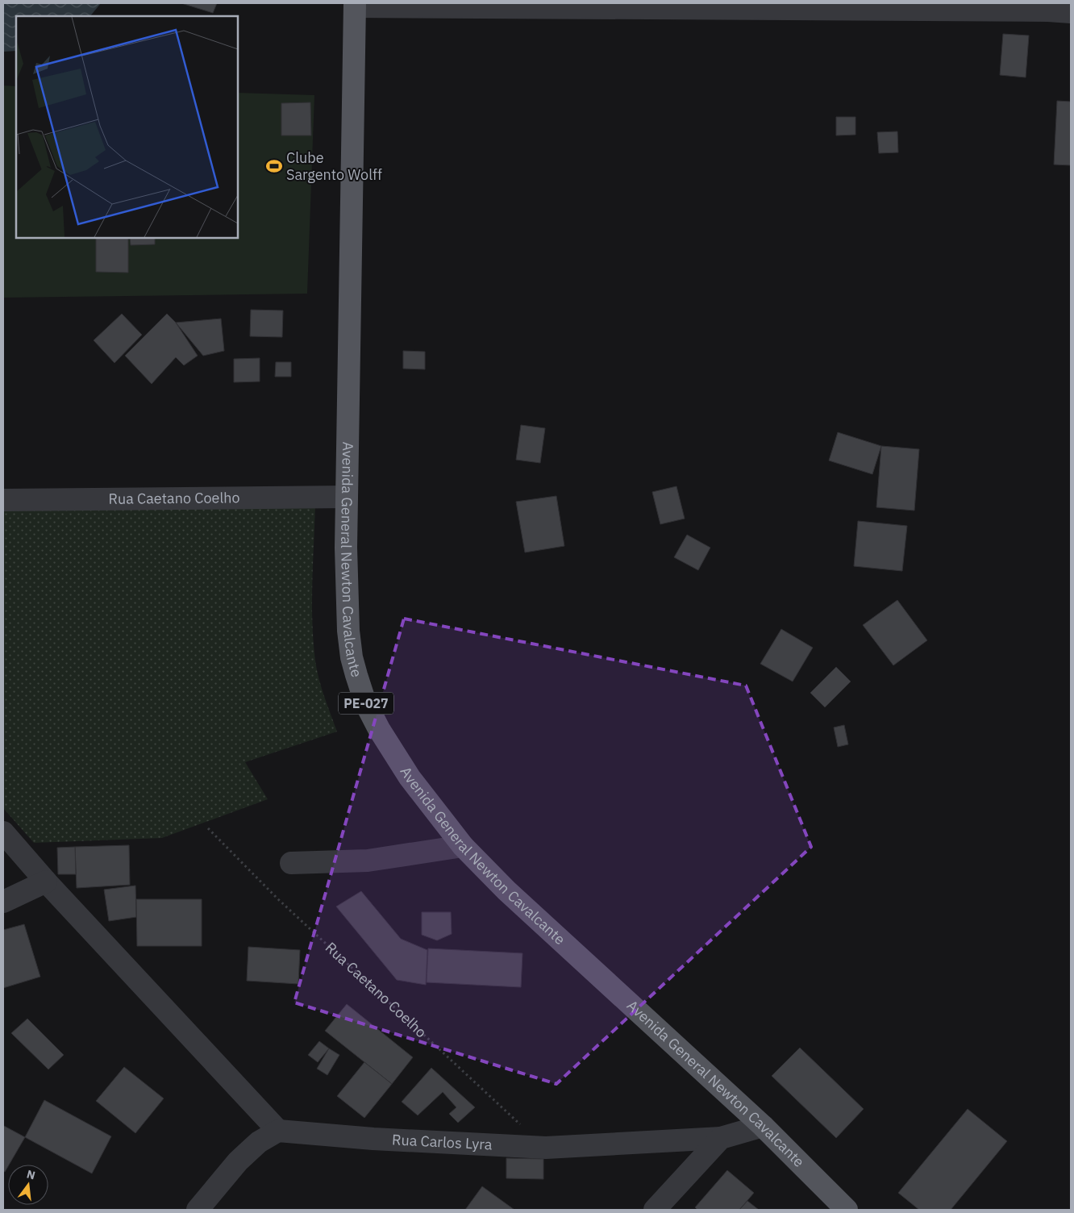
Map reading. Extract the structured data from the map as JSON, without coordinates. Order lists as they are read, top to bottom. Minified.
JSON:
{"streets":{"main road":["Avenida General Newton Cavalcante","PE-027"],"street":["Rua Caetano Coelho","Rua Carlos Lyra"]},"crossings":[["Rua Caetano Coelho","Avenida General Newton Cavalcante"],["Rua Caetano Coelho","Rua Carlos Lyra"],["Avenida General Newton Cavalcante","Rua Carlos Lyra"]],"places":{"sports":["Clube Sargento Wolff"]},"north":"top"}
